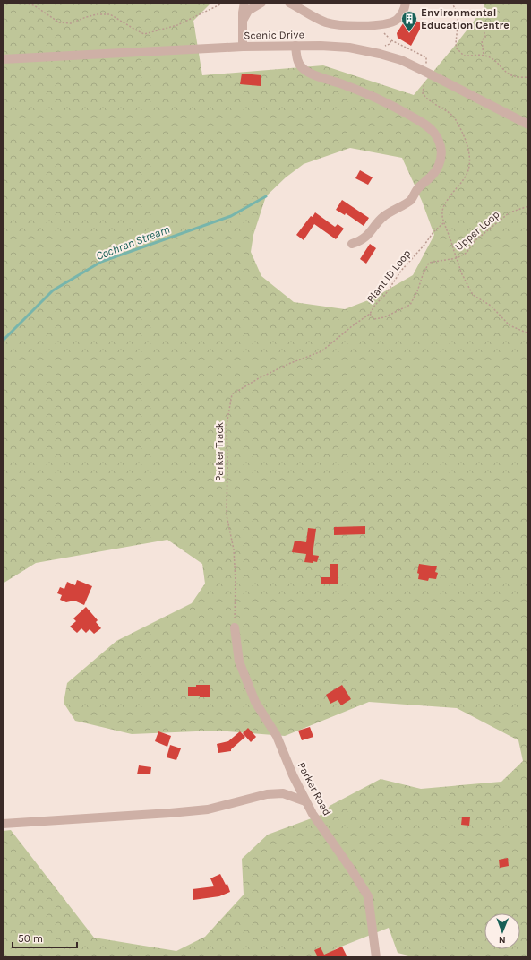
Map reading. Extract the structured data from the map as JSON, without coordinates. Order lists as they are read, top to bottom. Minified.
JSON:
{"streets":{"street":["Scenic Drive","Parker Road"],"path":["Upper Loop","Plant ID Loop","Parker Track"]},"crossings":[["Upper Loop","Plant ID Loop"],["Plant ID Loop","Parker Track"],["Parker Track","Parker Road"]],"water":["Cochran Stream"],"places":{"building":["Environmental Education Centre"]},"scale_bar":"50 m","north":"bottom"}
